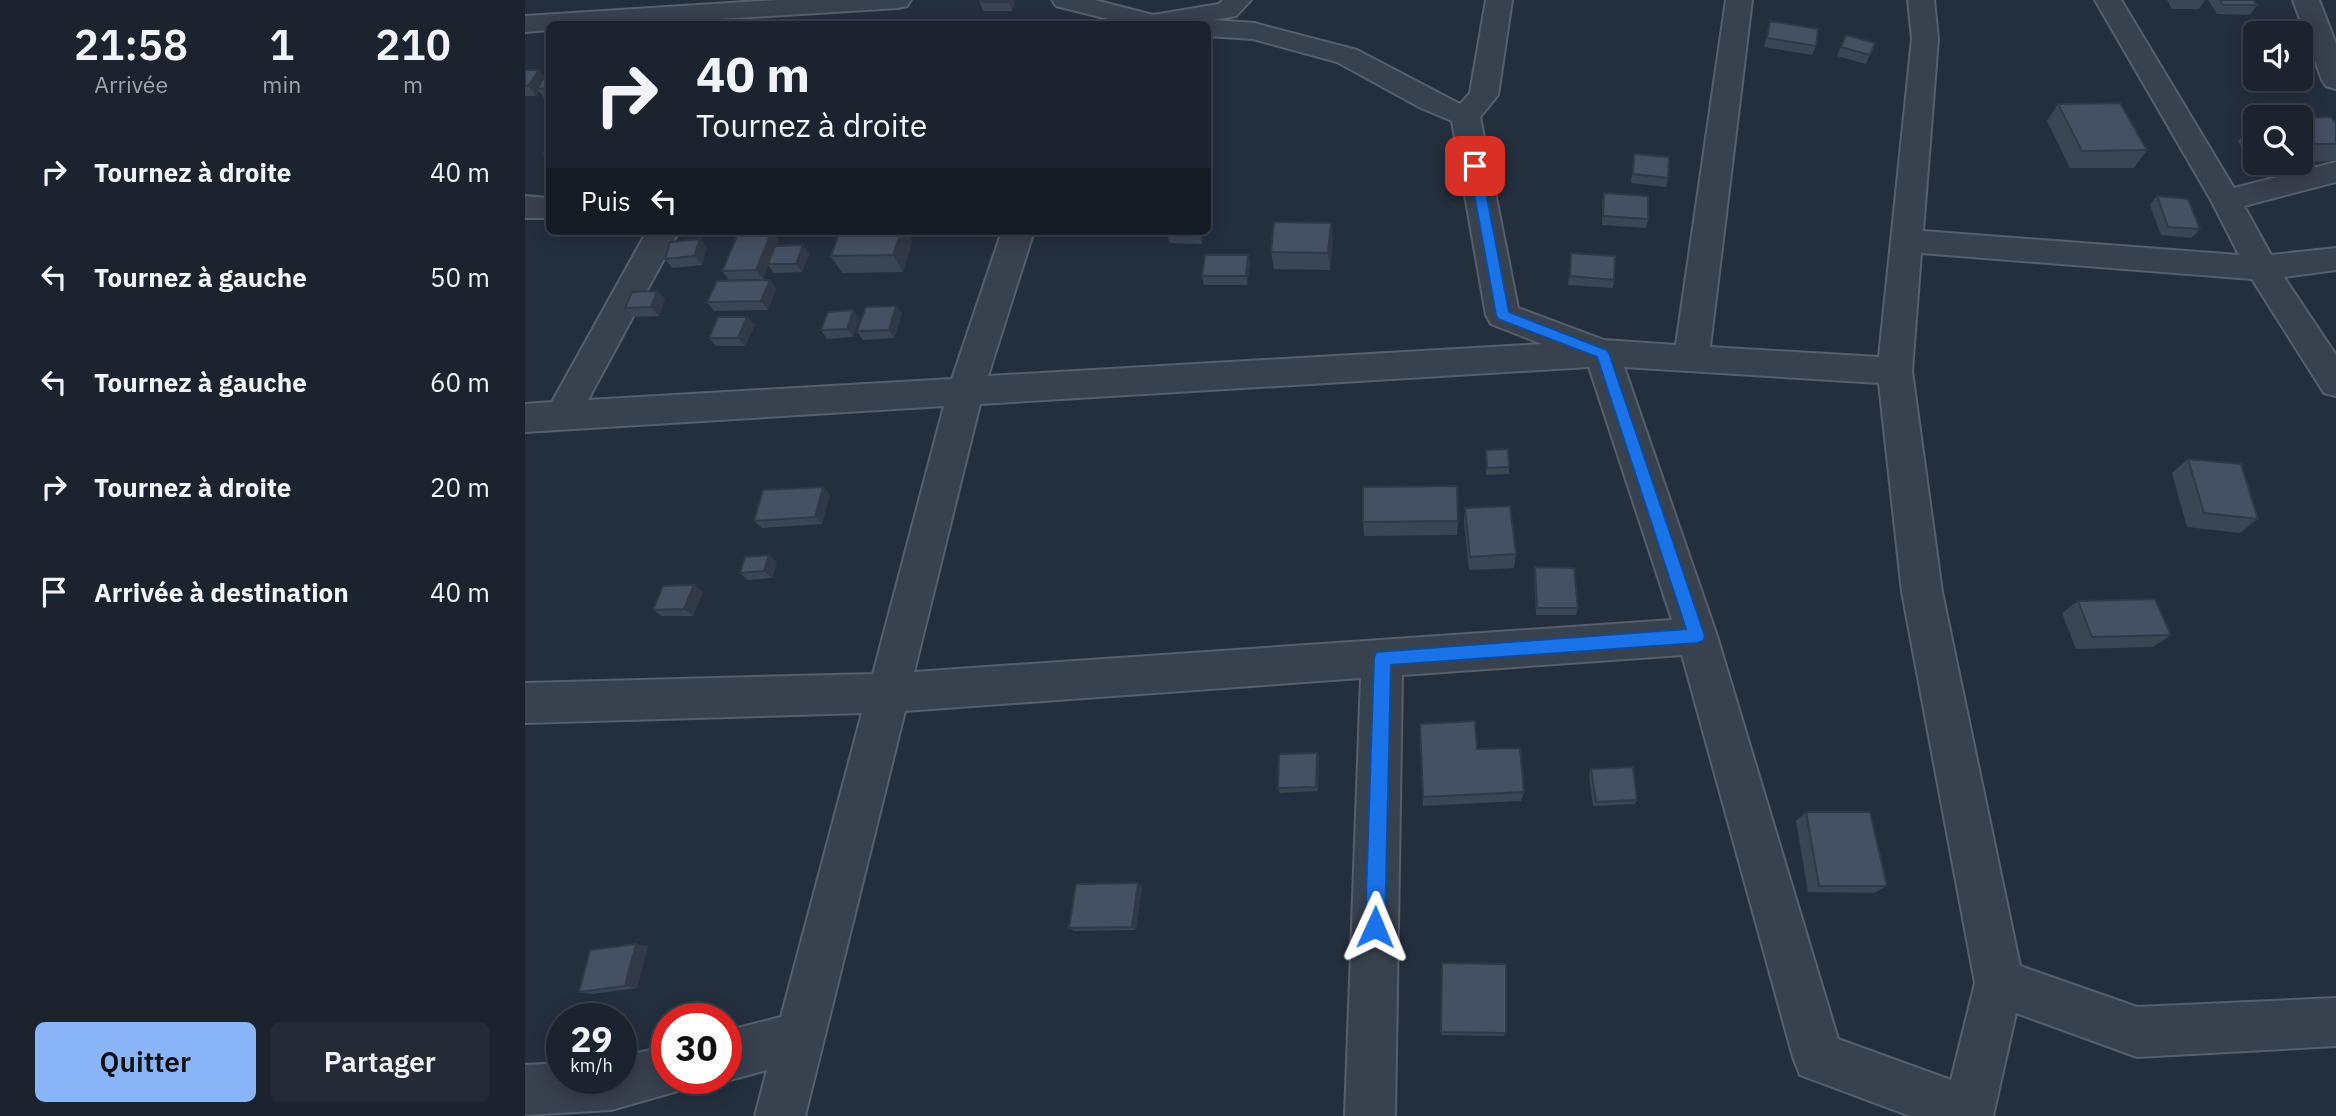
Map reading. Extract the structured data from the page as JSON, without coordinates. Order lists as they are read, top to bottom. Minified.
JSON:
{"page":{"eta":["21:58","Arrivée","1","min","210","m"],"turn":["40 m","Tournez à droite"],"list":[{"name":"Tournez à droite","value":"40 m"},{"name":"Tournez à gauche","value":"50 m"},{"name":"Tournez à gauche","value":"60 m"},{"name":"Tournez à droite","value":"20 m"},{"name":"Arrivée à destination","value":"40 m"}],"then":"Puis","speed":"29 km/h","limit":"30","buttons":["Quitter","Partager"]}}
